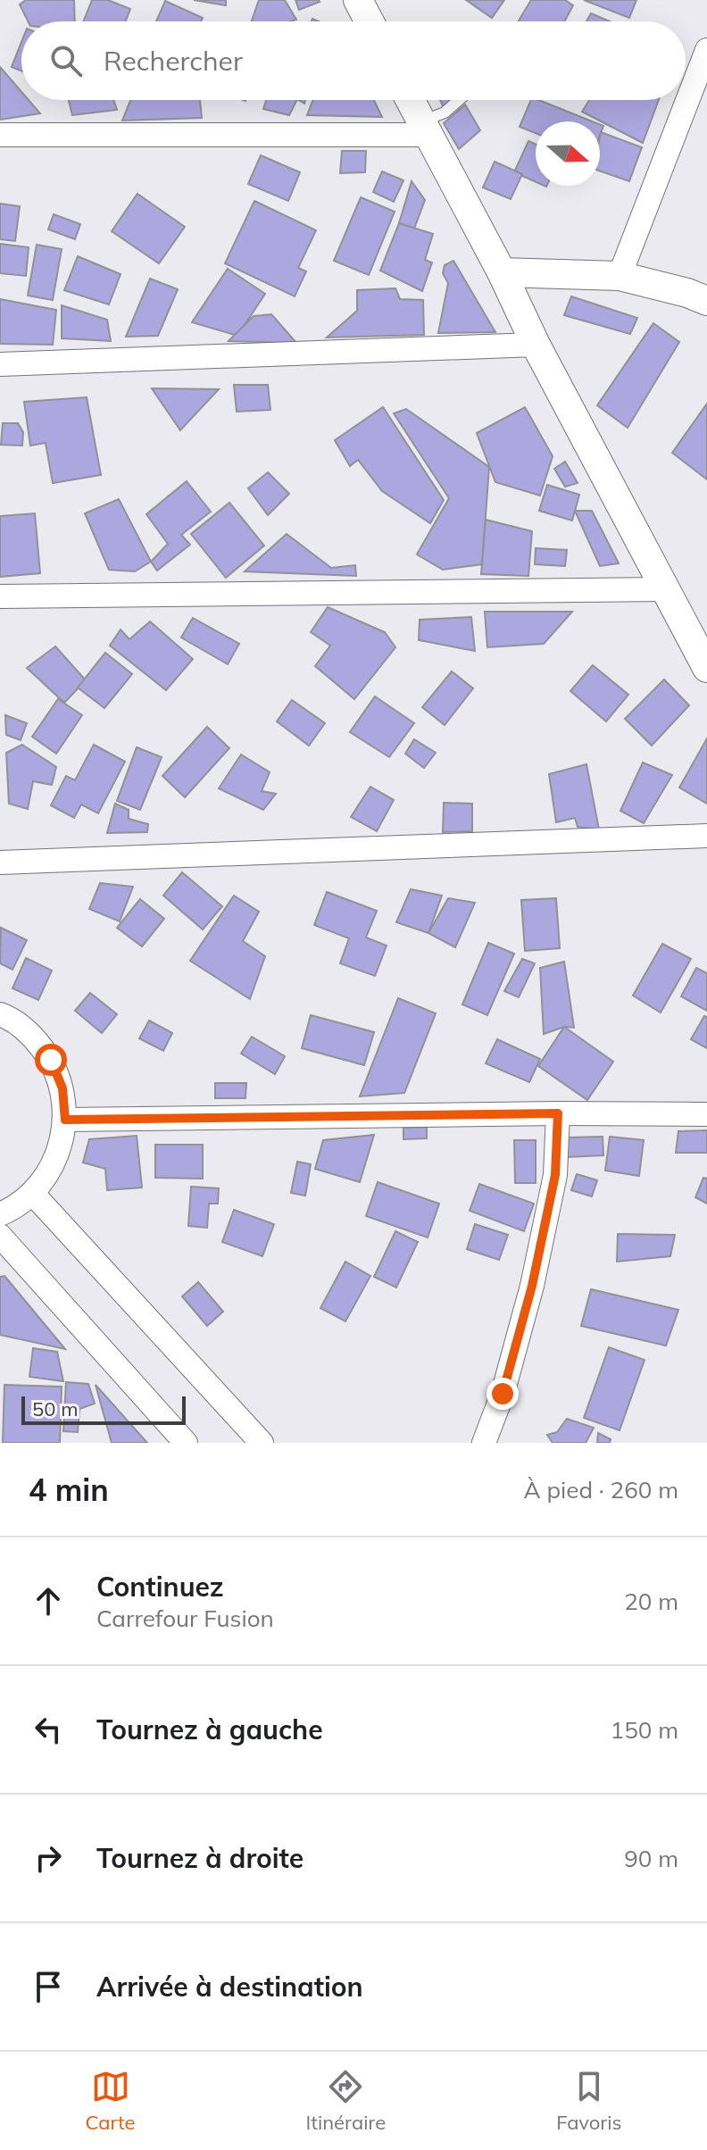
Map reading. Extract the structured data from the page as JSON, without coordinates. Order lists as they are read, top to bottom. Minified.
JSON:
{"scale_bar":"50 m","north":"right","page":{"search":"Rechercher","scale":"50 m","heading":["4 min","À pied · 260 m"],"list":[["Continuez","Carrefour Fusion","20 m"],["Tournez à gauche","150 m"],["Tournez à droite","90 m"],"Arrivée à destination"],"nav":["Carte","Itinéraire","Favoris"]}}
